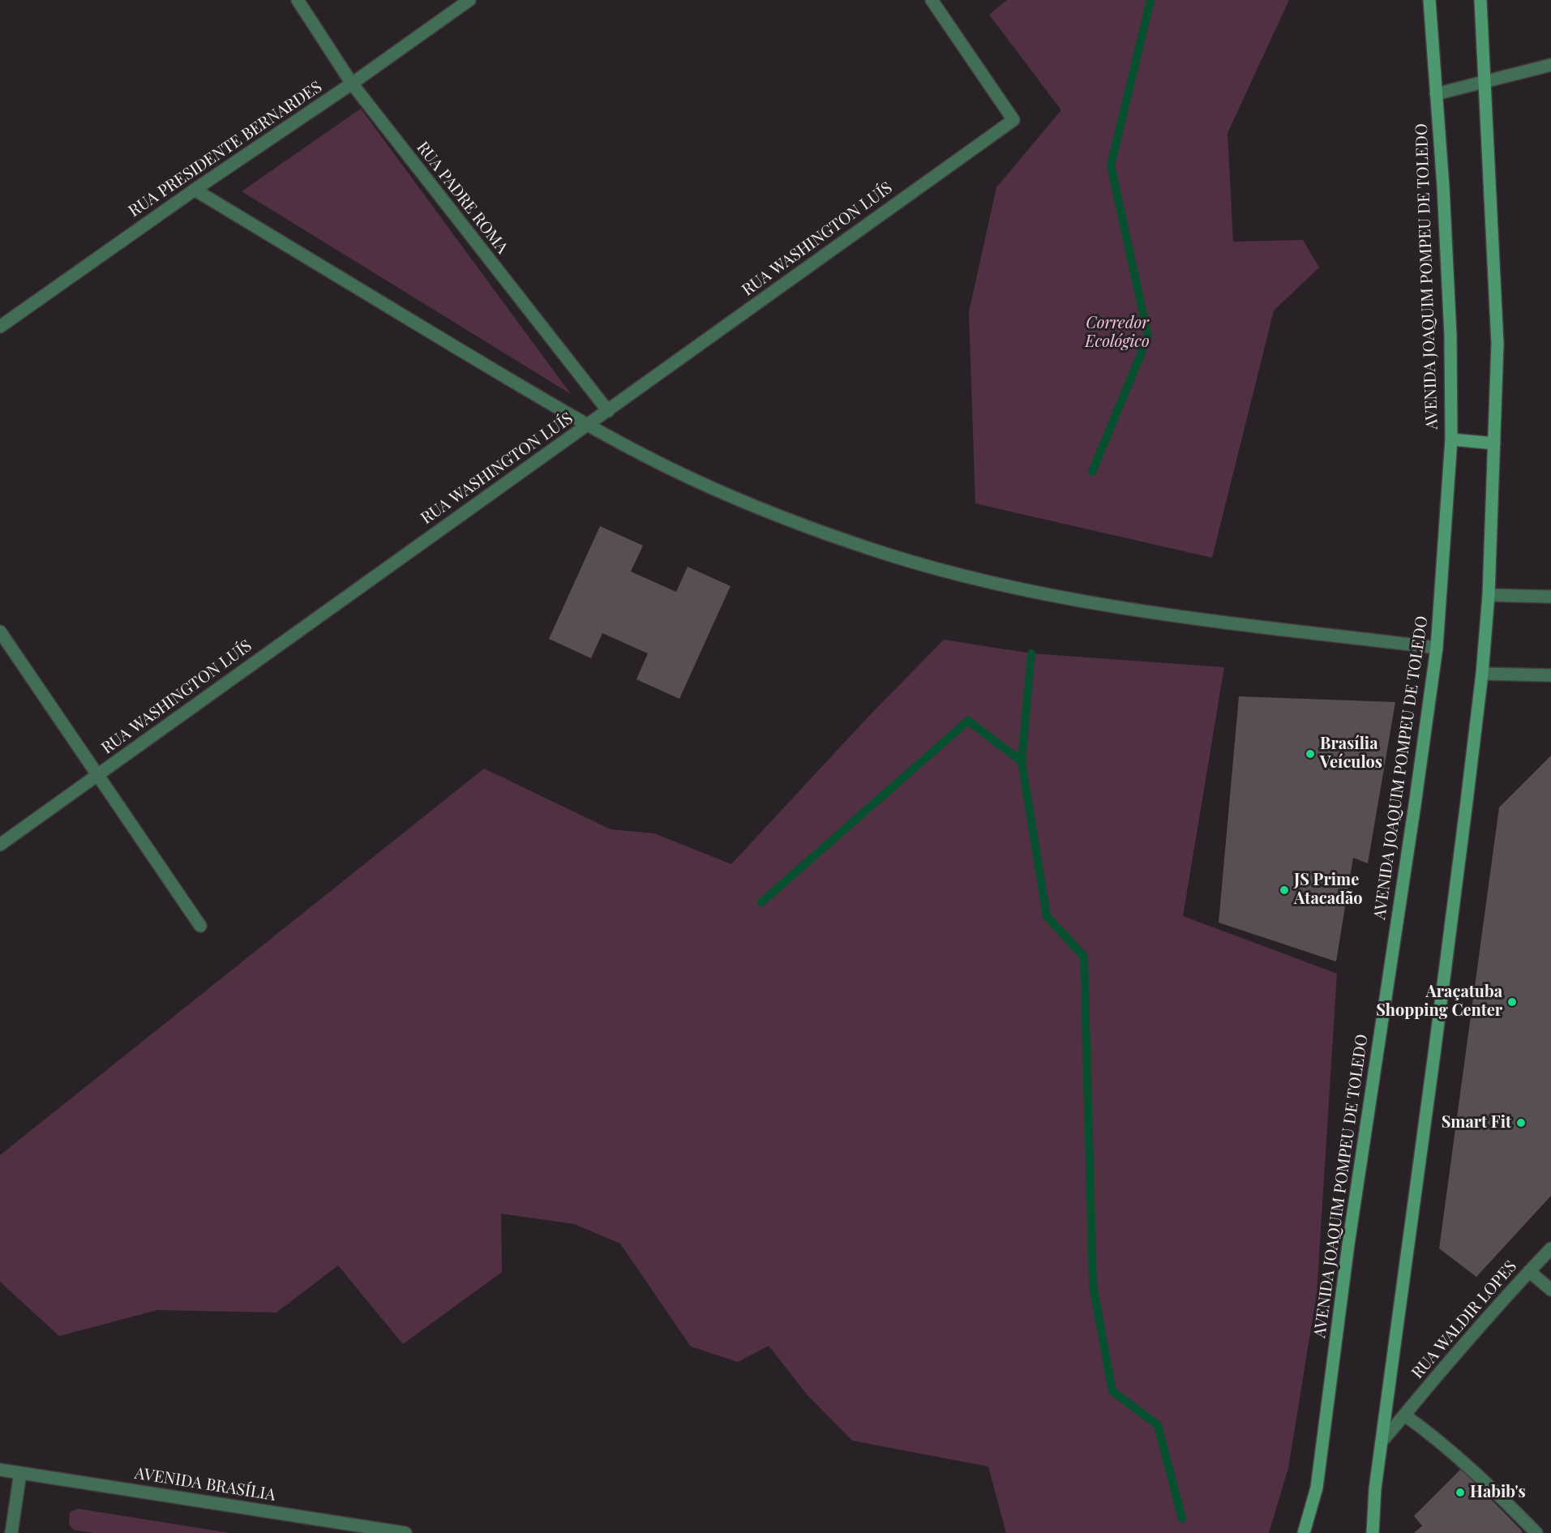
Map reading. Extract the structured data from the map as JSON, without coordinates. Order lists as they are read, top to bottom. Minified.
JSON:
{"streets":{"main road":["AVENIDA JOAQUIM POMPEU DE TOLEDO"],"street":["RUA PRESIDENTE BERNARDES","RUA PADRE ROMA","RUA WASHINGTON LUÍS","RUA WALDIR LOPES","AVENIDA BRASÍLIA"]},"crossings":[["RUA PRESIDENTE BERNARDES","RUA PADRE ROMA"],["RUA PADRE ROMA","RUA WASHINGTON LUÍS"]],"parks":["Corredor Ecológico"],"places":["Brasília Veículos","JS Prime Atacadão","Araçatuba Shopping Center","Smart Fit","Habib's"]}
